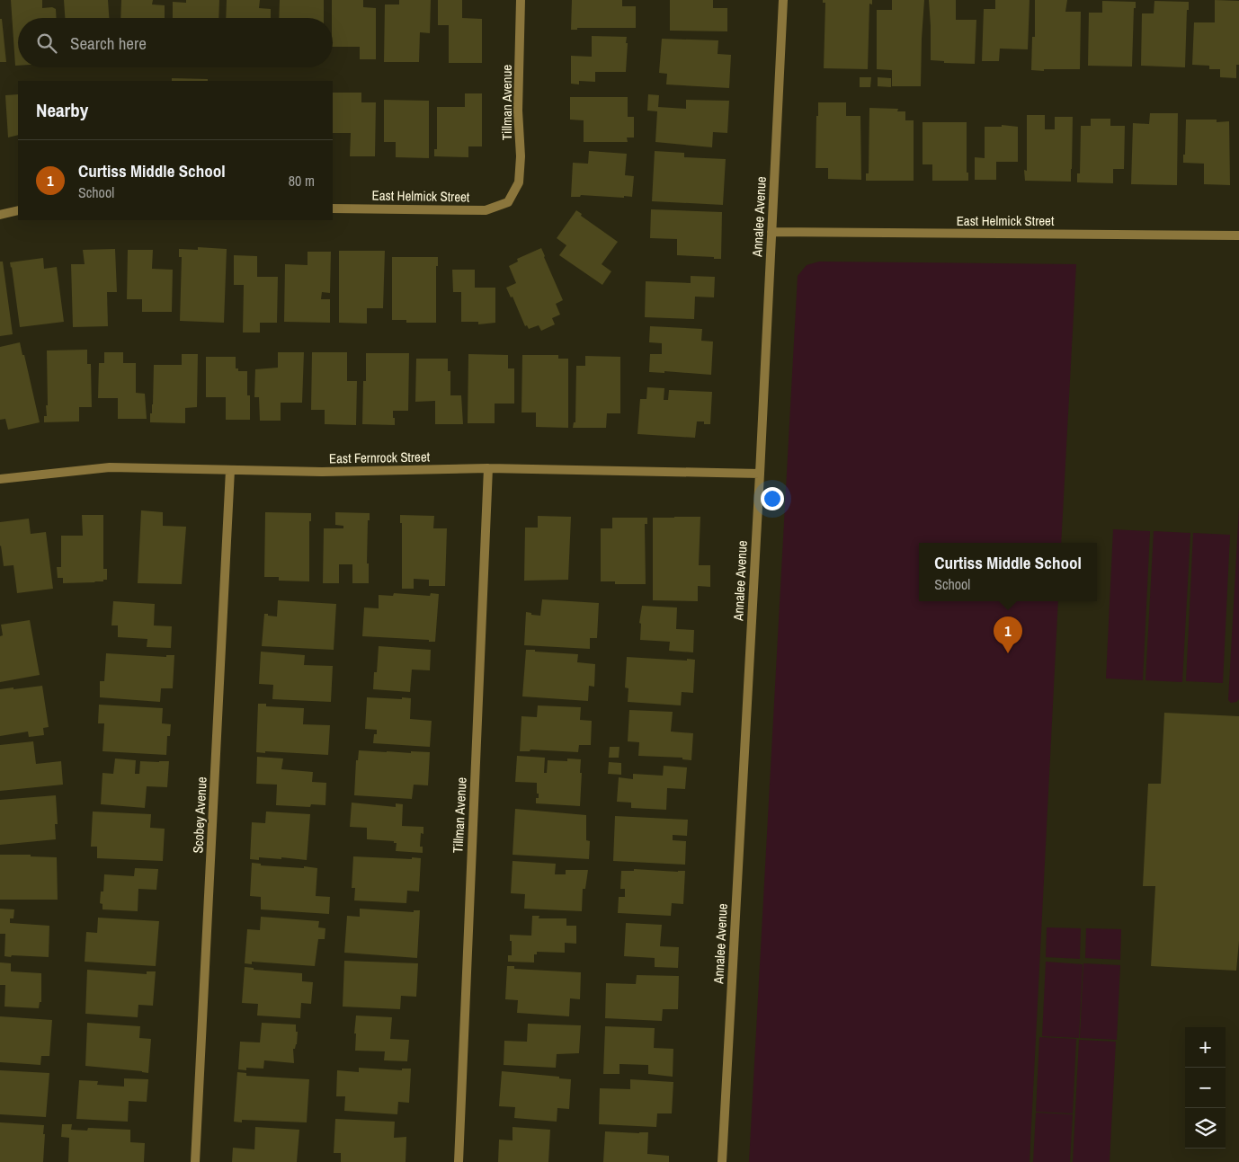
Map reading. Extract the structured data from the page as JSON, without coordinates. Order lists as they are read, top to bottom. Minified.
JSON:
{"streets":{"street":["Tillman Avenue","East Helmick Street","Annalee Avenue","East Fernrock Street","Scobey Avenue"]},"crossings":[["Tillman Avenue","East Helmick Street"],["Tillman Avenue","East Fernrock Street"],["East Helmick Street","Annalee Avenue"],["Annalee Avenue","East Fernrock Street"],["East Fernrock Street","Scobey Avenue"]],"page":{"search":"Search here","heading":"Nearby","list":[{"mark":"1","name":"Curtiss Middle School","note":"School","value":"80 m"}],"popup":["Curtiss Middle School","School"],"pins":"1","map_buttons":["+","−"]}}
